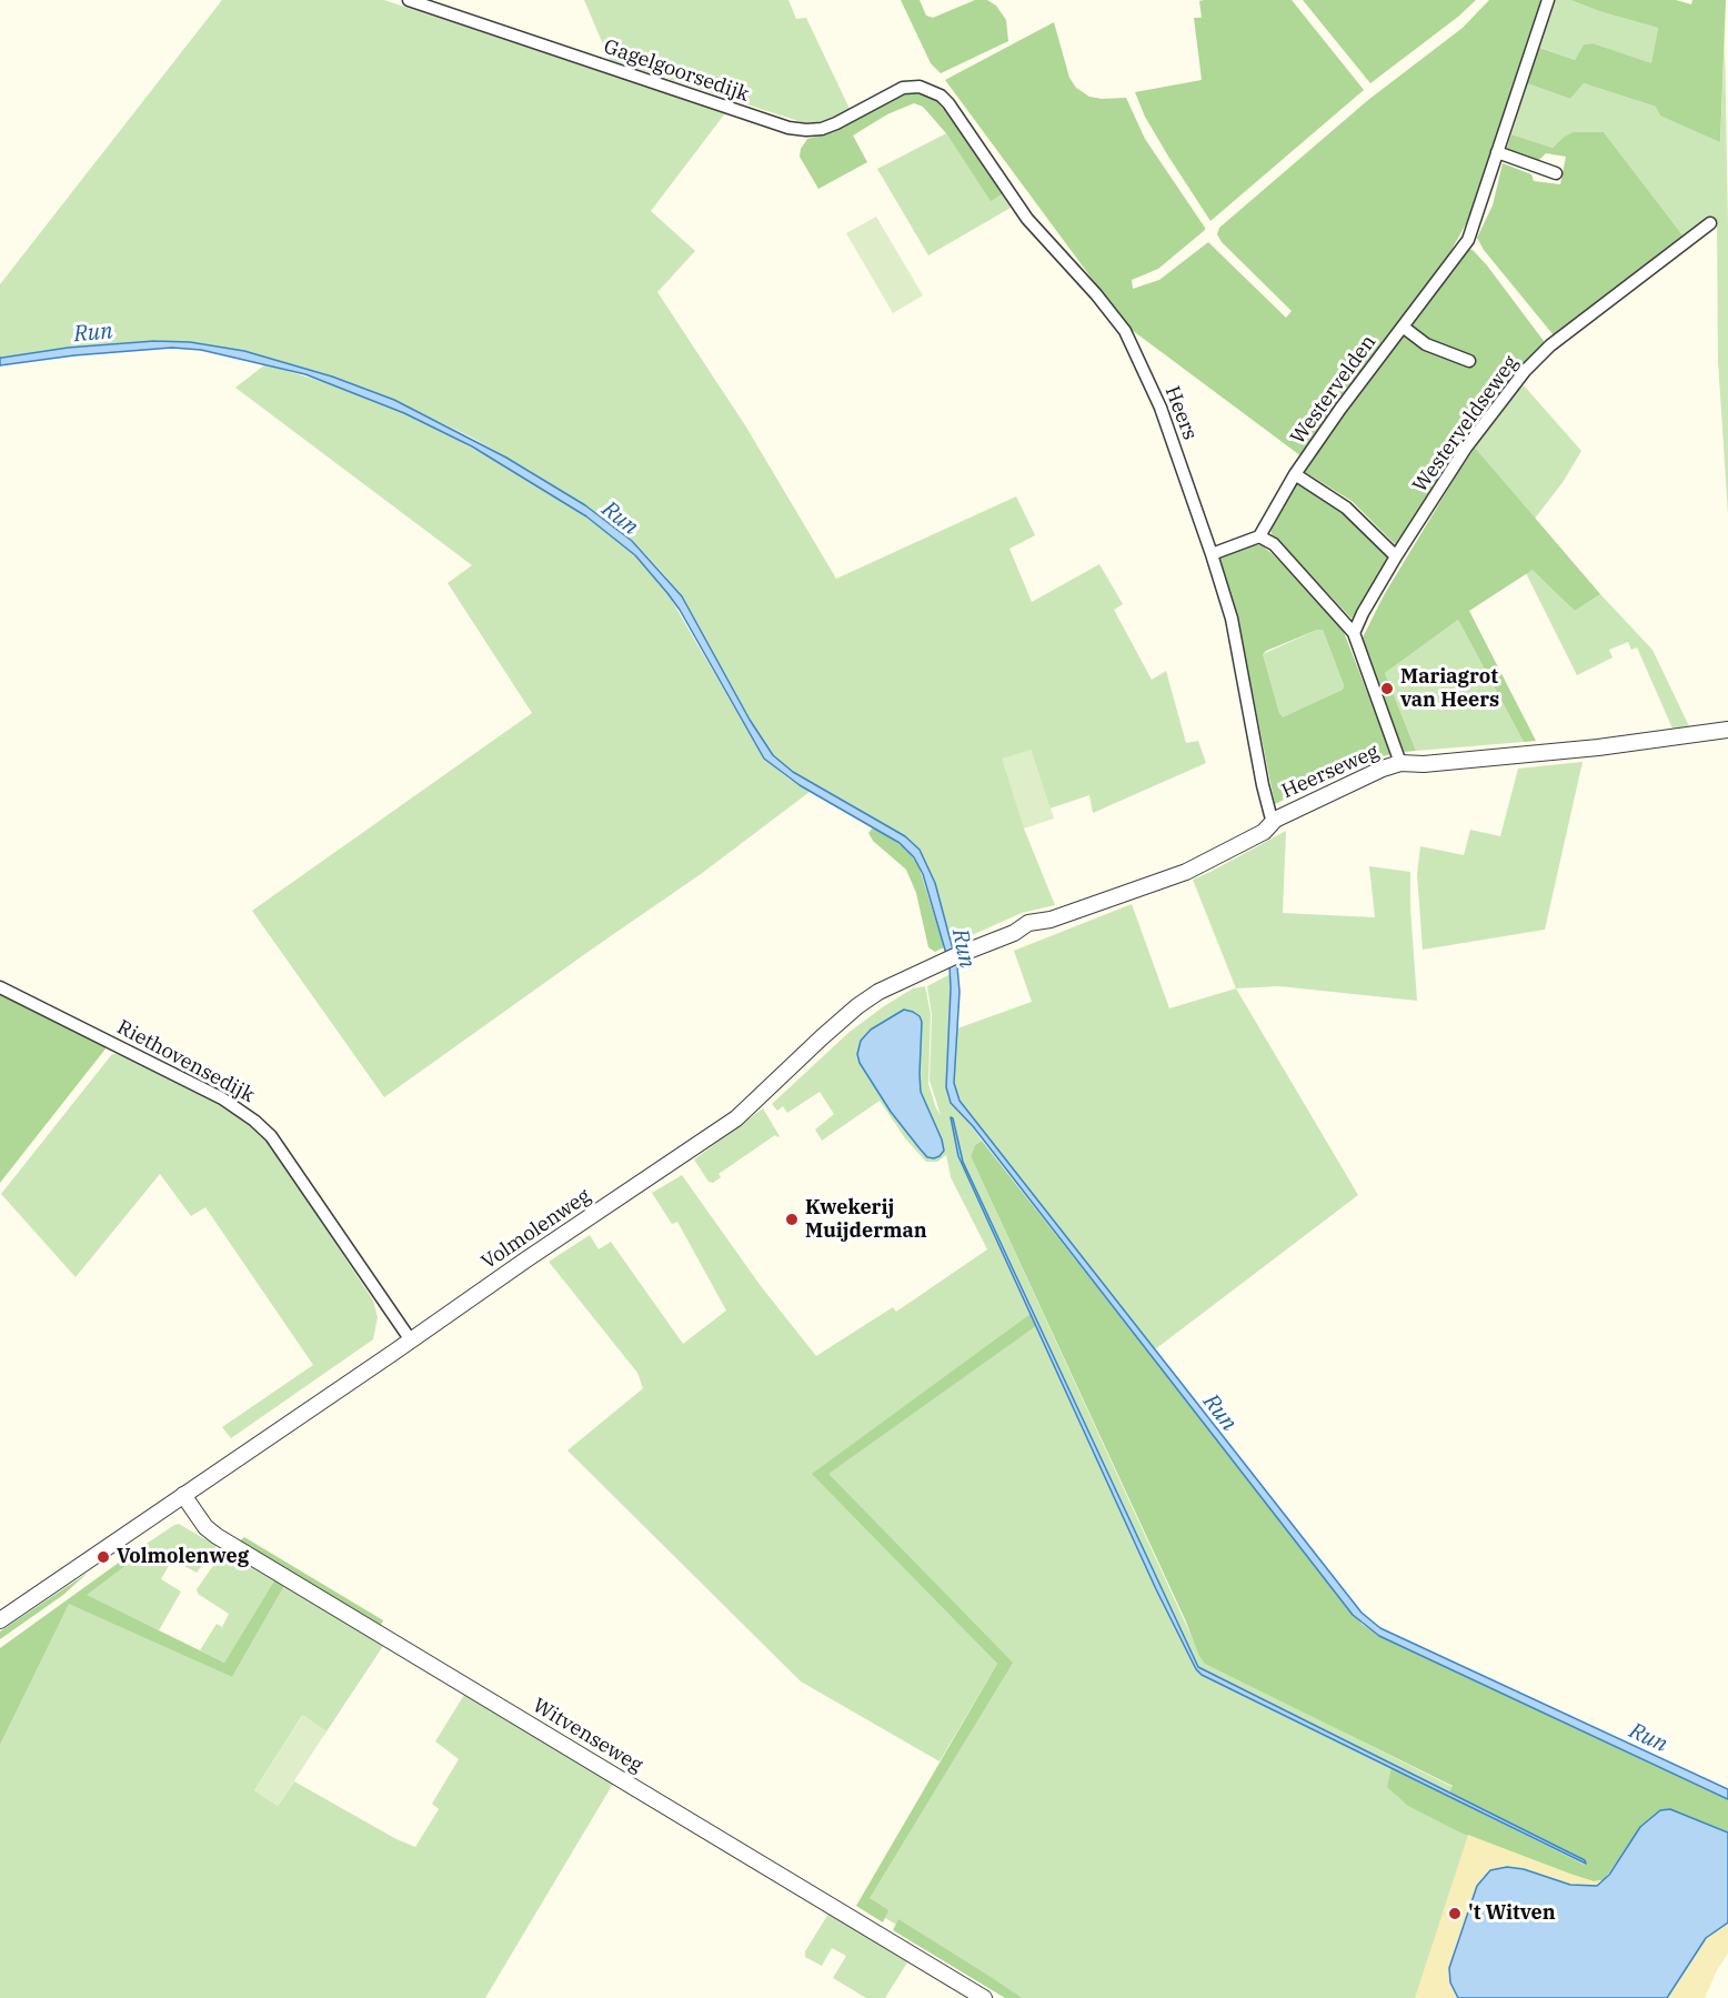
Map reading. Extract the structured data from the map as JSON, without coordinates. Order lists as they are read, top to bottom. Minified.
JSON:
{"streets":{"street":["Gagelgoorsedijk","Westervelden","Heers","Westerveldseweg","Heerseweg","Riethovensedijk","Volmolenweg","Witvenseweg"]},"crossings":[["Gagelgoorsedijk","Heers"],["Westervelden","Westerveldseweg"],["Heers","Heerseweg"],["Heerseweg","Volmolenweg"],["Riethovensedijk","Volmolenweg"],["Volmolenweg","Witvenseweg"]],"water":["Run"],"places":["Mariagrot van Heers","Kwekerij Muijderman","Volmolenweg","'t Witven"]}
